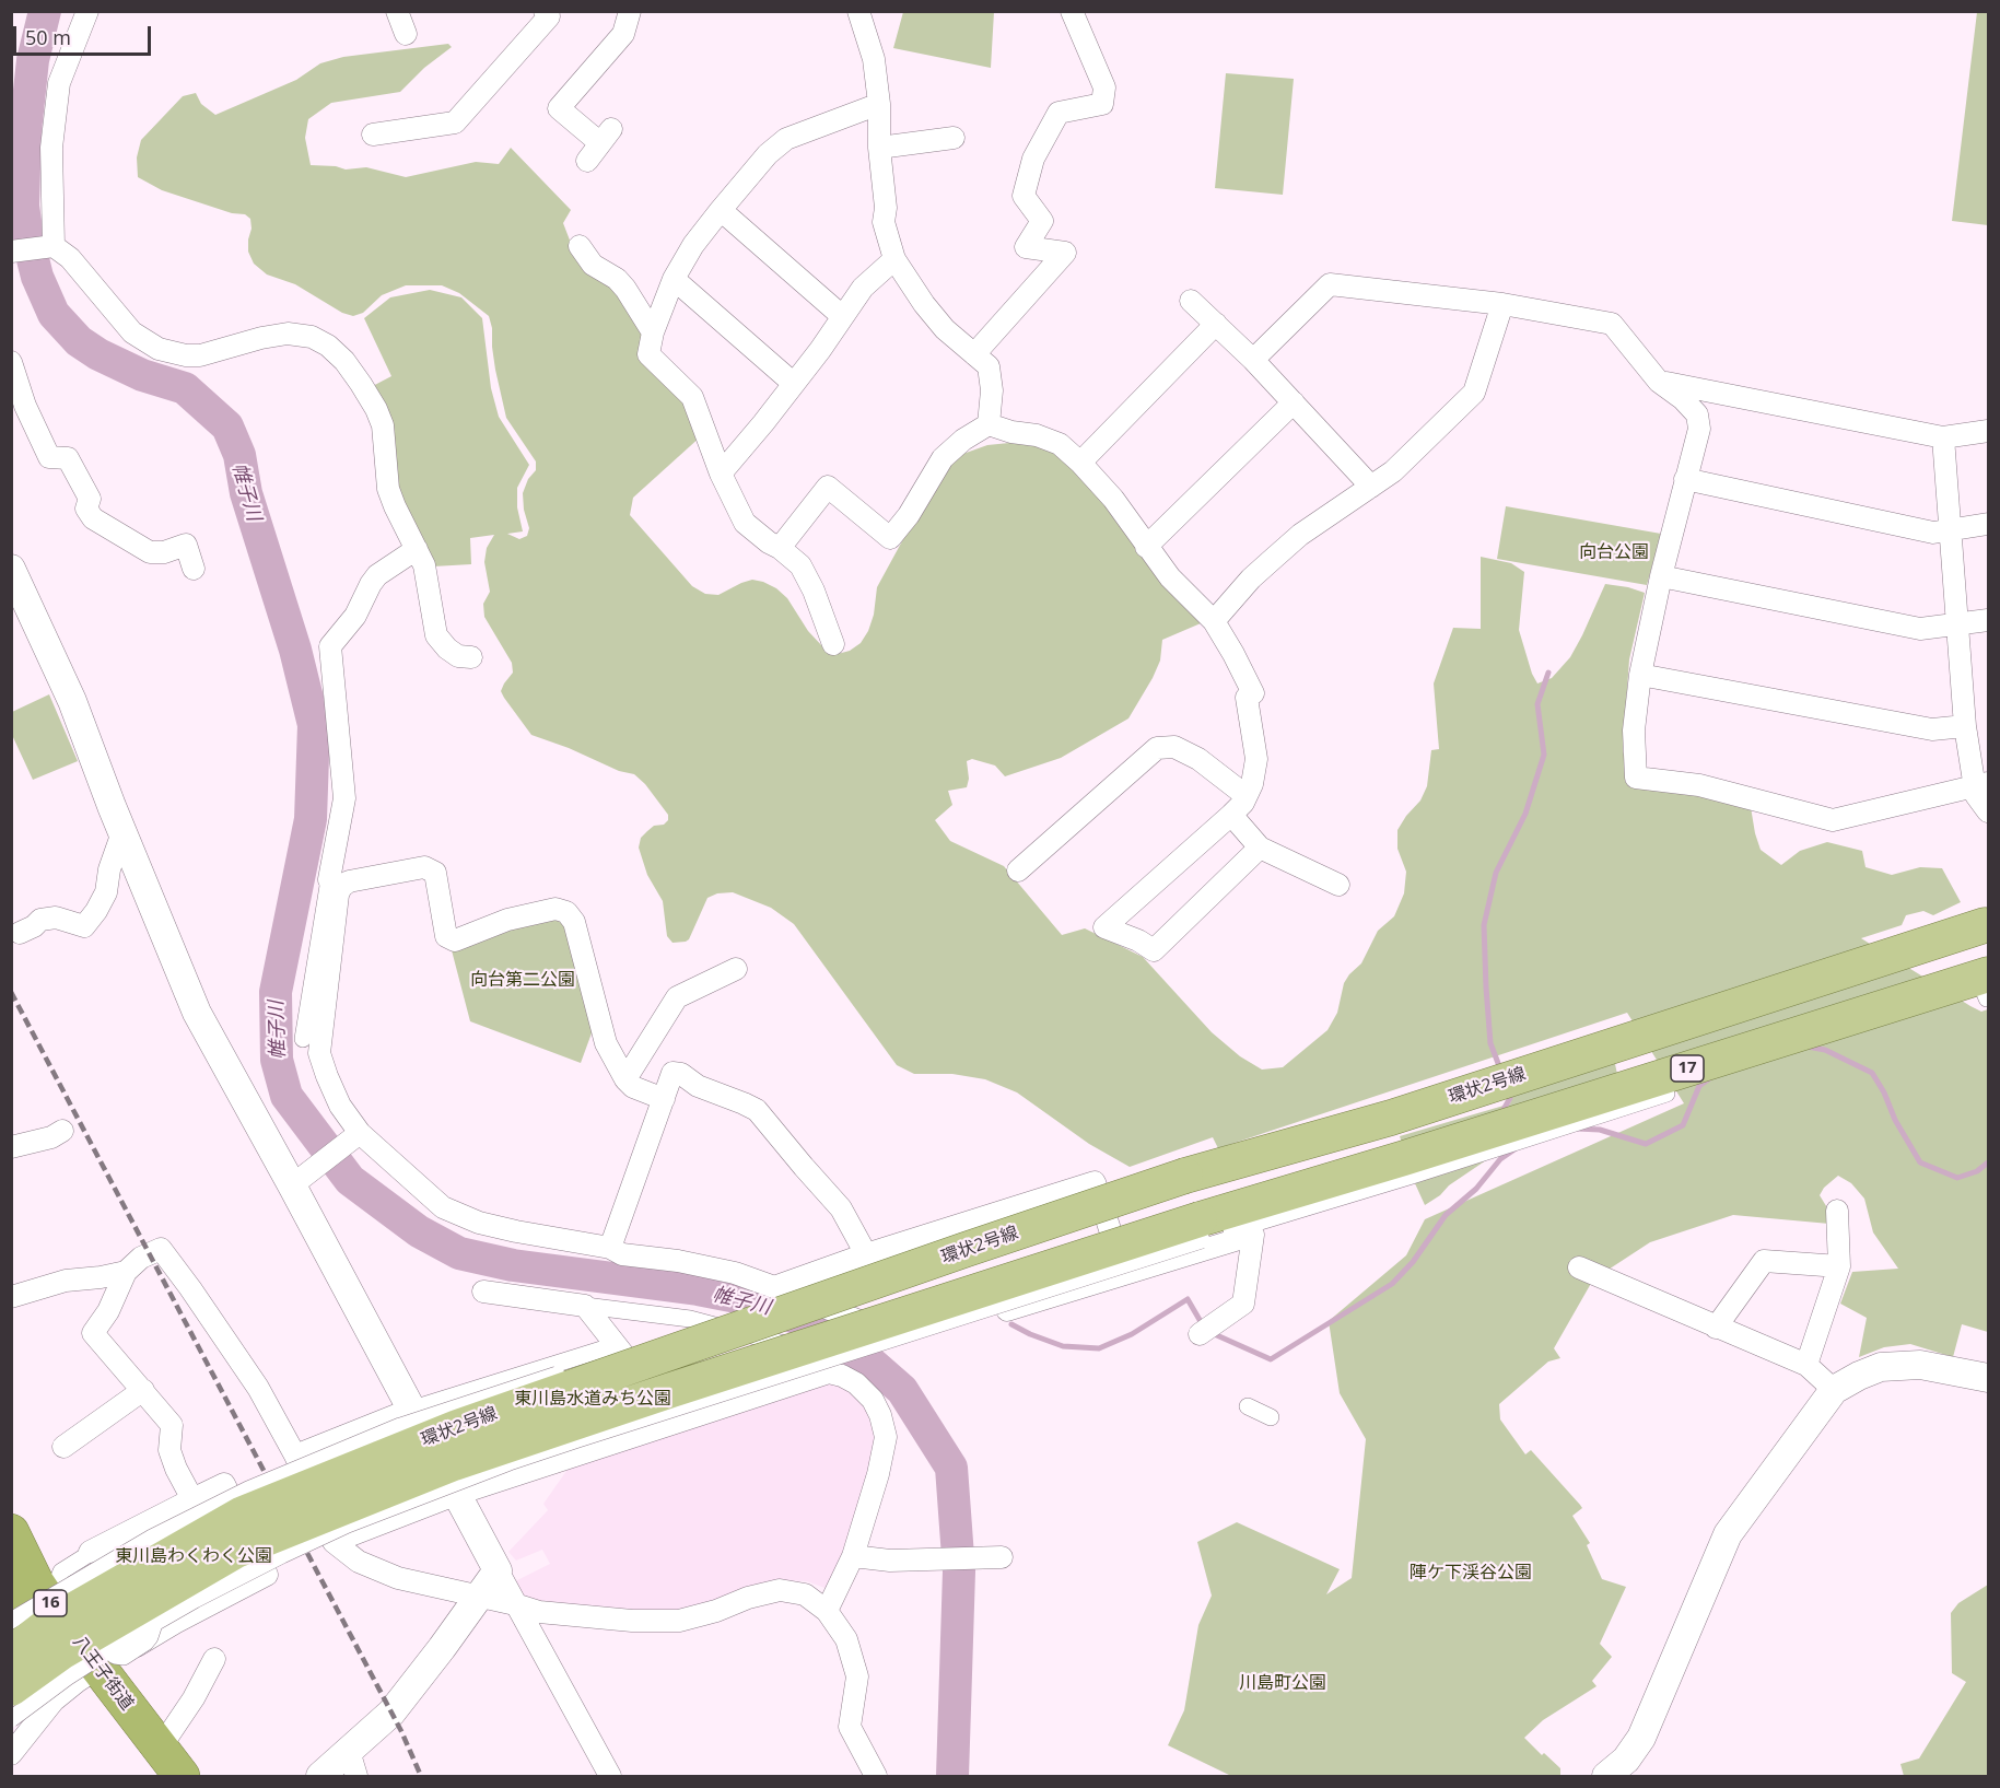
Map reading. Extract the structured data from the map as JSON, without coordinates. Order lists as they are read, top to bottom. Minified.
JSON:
{"streets":{"highway":["16","八王子街道"],"main road":["17","環状2号線"]},"water":["帷子川"],"parks":["向台公園","向台第二公園","東川島水道みち公園","東川島わくわく公園","陣ケ下渓谷公園","川島町公園"],"scale_bar":"50 m"}
